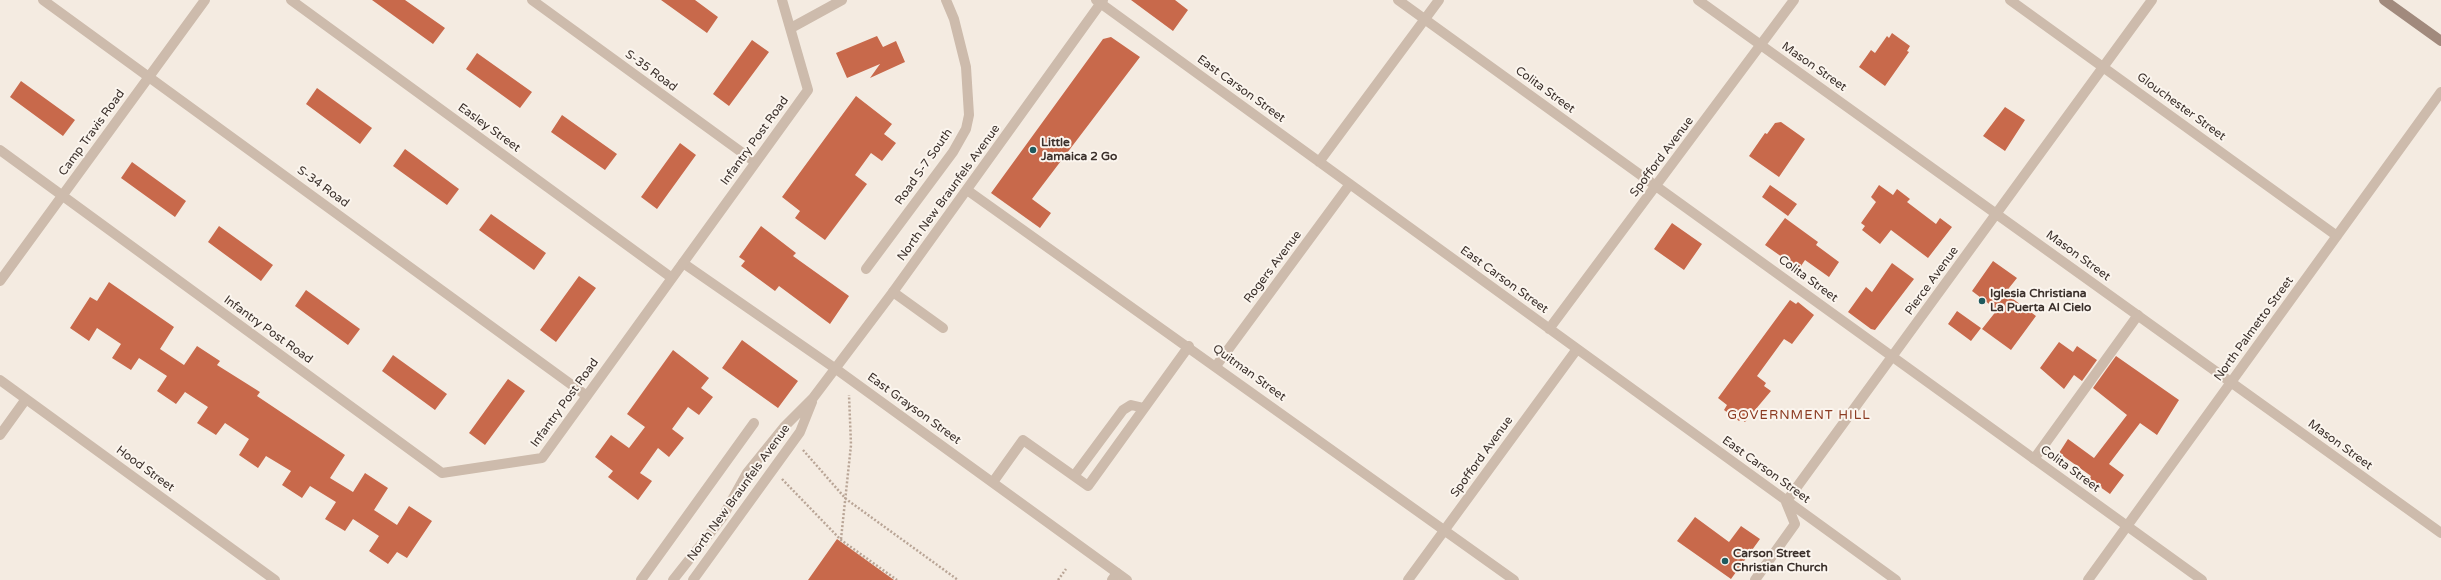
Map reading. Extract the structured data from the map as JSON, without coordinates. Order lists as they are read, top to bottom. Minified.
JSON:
{"streets":{"street":["Mason Street","S-35 Road","East Carson Street","Colita Street","Glouchester Street","Easley Street","Camp Travis Road","Infantry Post Road","Spofford Avenue","Road S-7 South","S-34 Road","North New Braunfels Avenue","Rogers Avenue","Pierce Avenue","North Palmetto Street","Quitman Street","East Grayson Street","Hood Street"]},"crossings":[["Mason Street","Spofford Avenue"],["Mason Street","Pierce Avenue"],["Mason Street","North Palmetto Street"],["S-35 Road","Infantry Post Road"],["East Carson Street","Spofford Avenue"],["East Carson Street","North New Braunfels Avenue"],["East Carson Street","Rogers Avenue"],["East Carson Street","Pierce Avenue"],["Colita Street","Spofford Avenue"],["Colita Street","Pierce Avenue"],["Colita Street","North Palmetto Street"],["Glouchester Street","Pierce Avenue"],["Glouchester Street","North Palmetto Street"],["Easley Street","Infantry Post Road"],["Camp Travis Road","Infantry Post Road"],["Camp Travis Road","S-34 Road"],["Infantry Post Road","S-34 Road"],["Infantry Post Road","East Grayson Street"],["Spofford Avenue","Quitman Street"],["North New Braunfels Avenue","Quitman Street"],["North New Braunfels Avenue","East Grayson Street"],["Rogers Avenue","Quitman Street"]],"districts":["GOVERNMENT HILL"],"places":["Little Jamaica 2 Go","Iglesia Christiana La Puerta Al Cielo","Carson Street Christian Church"]}
